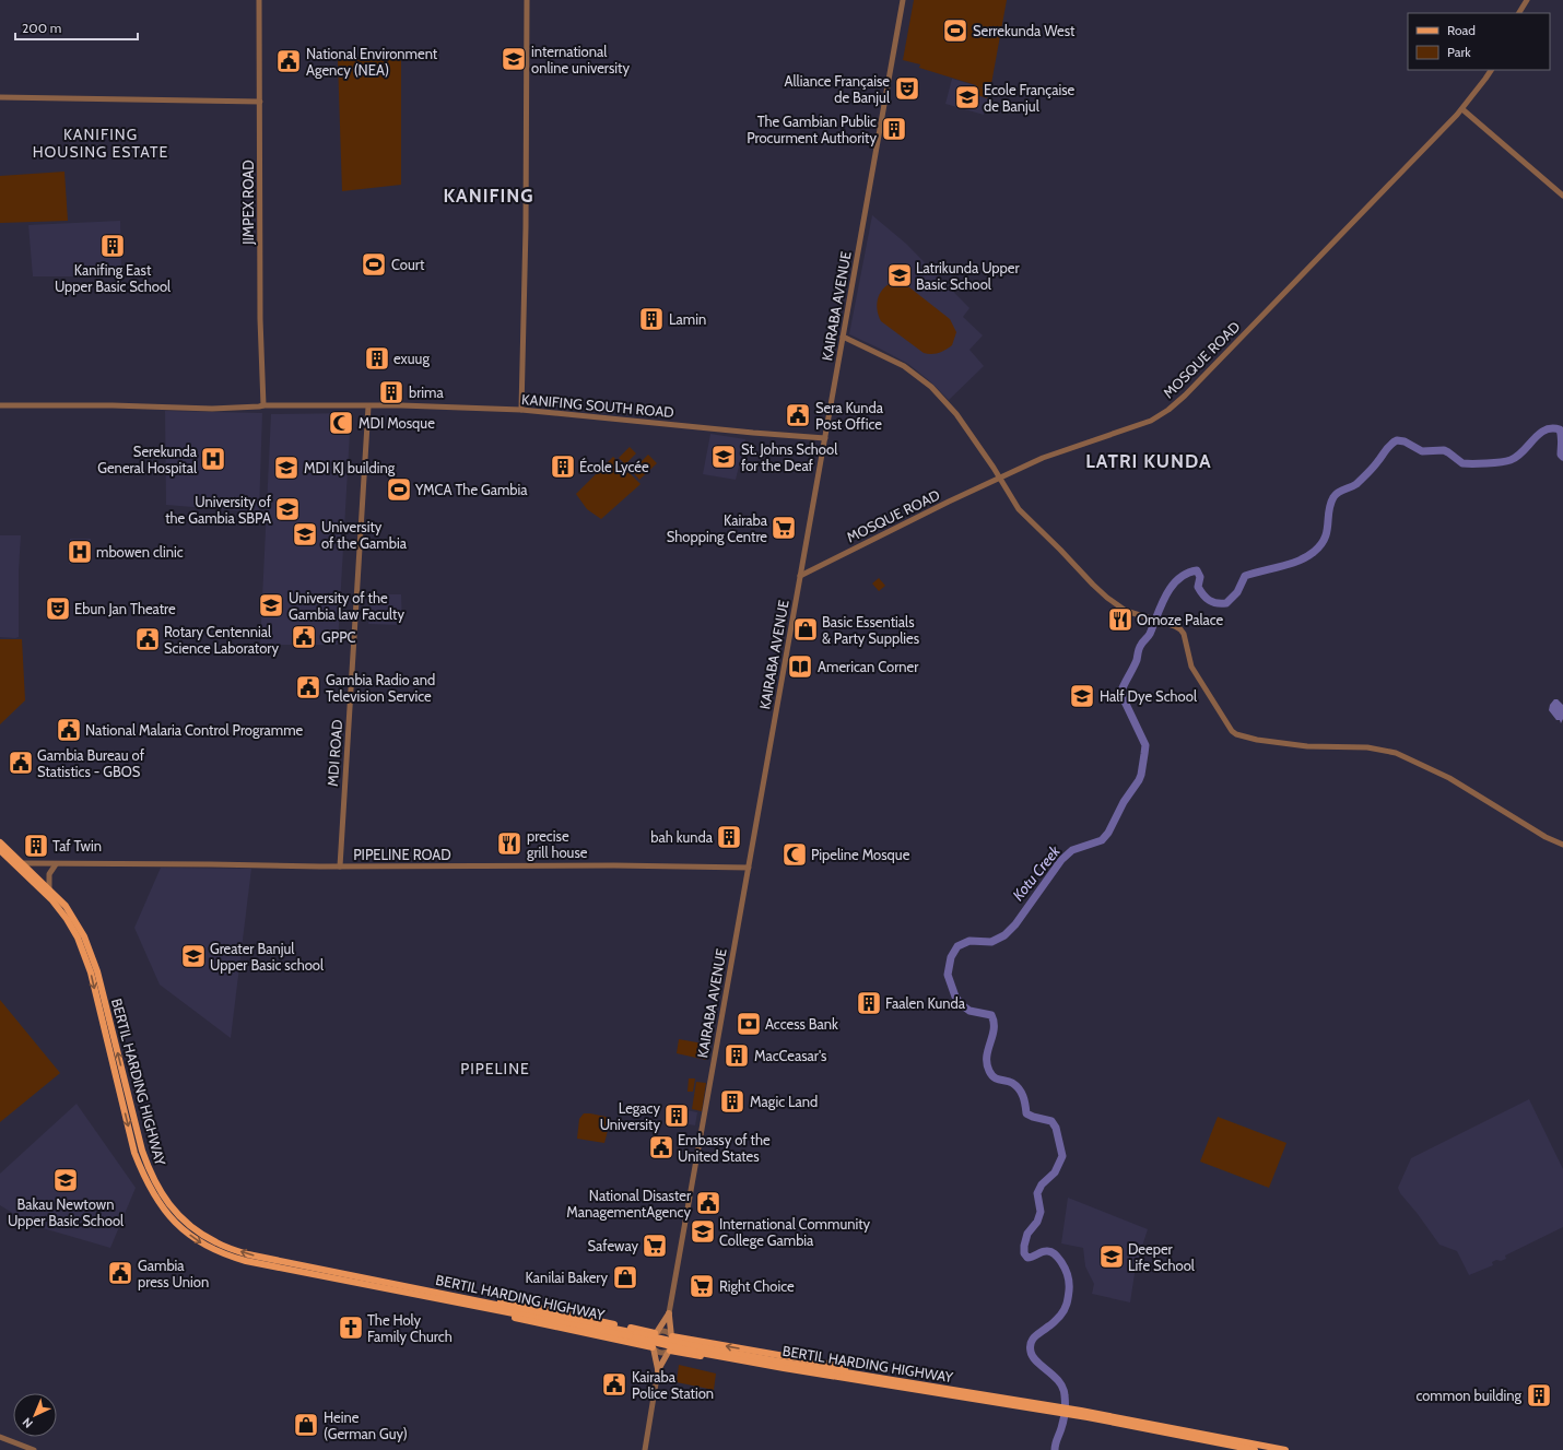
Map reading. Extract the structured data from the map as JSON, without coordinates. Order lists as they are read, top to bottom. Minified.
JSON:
{"streets":{"main road":["BERTIL HARDING HIGHWAY"],"street":["JIMPEX ROAD","KAIRABA AVENUE","MOSQUE ROAD","KANIFING SOUTH ROAD","MDI ROAD","PIPELINE ROAD"]},"crossings":[["JIMPEX ROAD","KANIFING SOUTH ROAD"],["KAIRABA AVENUE","MOSQUE ROAD"],["KAIRABA AVENUE","KANIFING SOUTH ROAD"],["KAIRABA AVENUE","PIPELINE ROAD"],["KANIFING SOUTH ROAD","MDI ROAD"],["MDI ROAD","PIPELINE ROAD"],["PIPELINE ROAD","BERTIL HARDING HIGHWAY"]],"districts":["KANIFING HOUSING ESTATE","KANIFING","LATRI KUNDA","PIPELINE"],"water":["Kotu Creek"],"places":{"sports":["Serrekunda West","Court","YMCA The Gambia"],"school or university":["international online university","Ecole Française de Banjul","Latrikunda Upper Basic School","St. Johns School for the Deaf","MDI KJ building","University of the Gambia SBPA","University of the Gambia","University of the Gambia law Faculty","Half Dye School","Greater Banjul Upper Basic school","Bakau Newtown Upper Basic School","International Community College Gambia","Deeper Life School"],"public building":["National Environment Agency (NEA)","Sera Kunda Post Office","GPPC","Rotary Centennial Science Laboratory","Gambia Radio and Television Service","National Malaria Control Programme","Gambia Bureau of Statistics - GBOS","Embassy of the United States","National Disaster ManagementAgency","Gambia press Union","Kairaba Police Station"],"theatre":["Alliance Française de Banjul","Ebun Jan Theatre"],"building":["The Gambian Public Procurment Authority","Kanifing East Upper Basic School","Lamin","exuug","brima","École Lycée","bah kunda","Taf Twin","Faalen Kunda","MacCeasar's","Magic Land","Legacy University","common building"],"mosque":["MDI Mosque","Pipeline Mosque"],"hospital":["Serekunda General Hospital","mbowen clinic"],"supermarket":["Kairaba Shopping Centre","Safeway","Right Choice"],"restaurant":["Omoze Palace","precise grill house"],"shop":["Basic Essentials & Party Supplies","Kanilai Bakery","Heine (German Guy)"],"library":["American Corner"],"bank":["Access Bank"],"church":["The Holy Family Church"]},"legend":["Road","Park"],"scale_bar":"200 m","north":"bottom left"}
